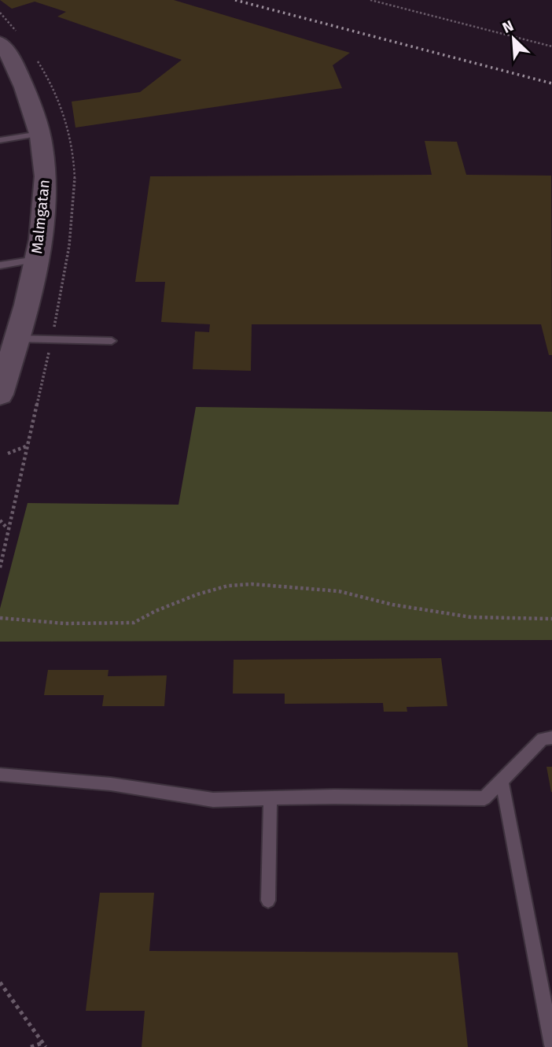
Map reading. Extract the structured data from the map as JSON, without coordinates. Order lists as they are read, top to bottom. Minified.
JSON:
{"streets":{"street":["Malmgatan"]},"north":"top left"}
